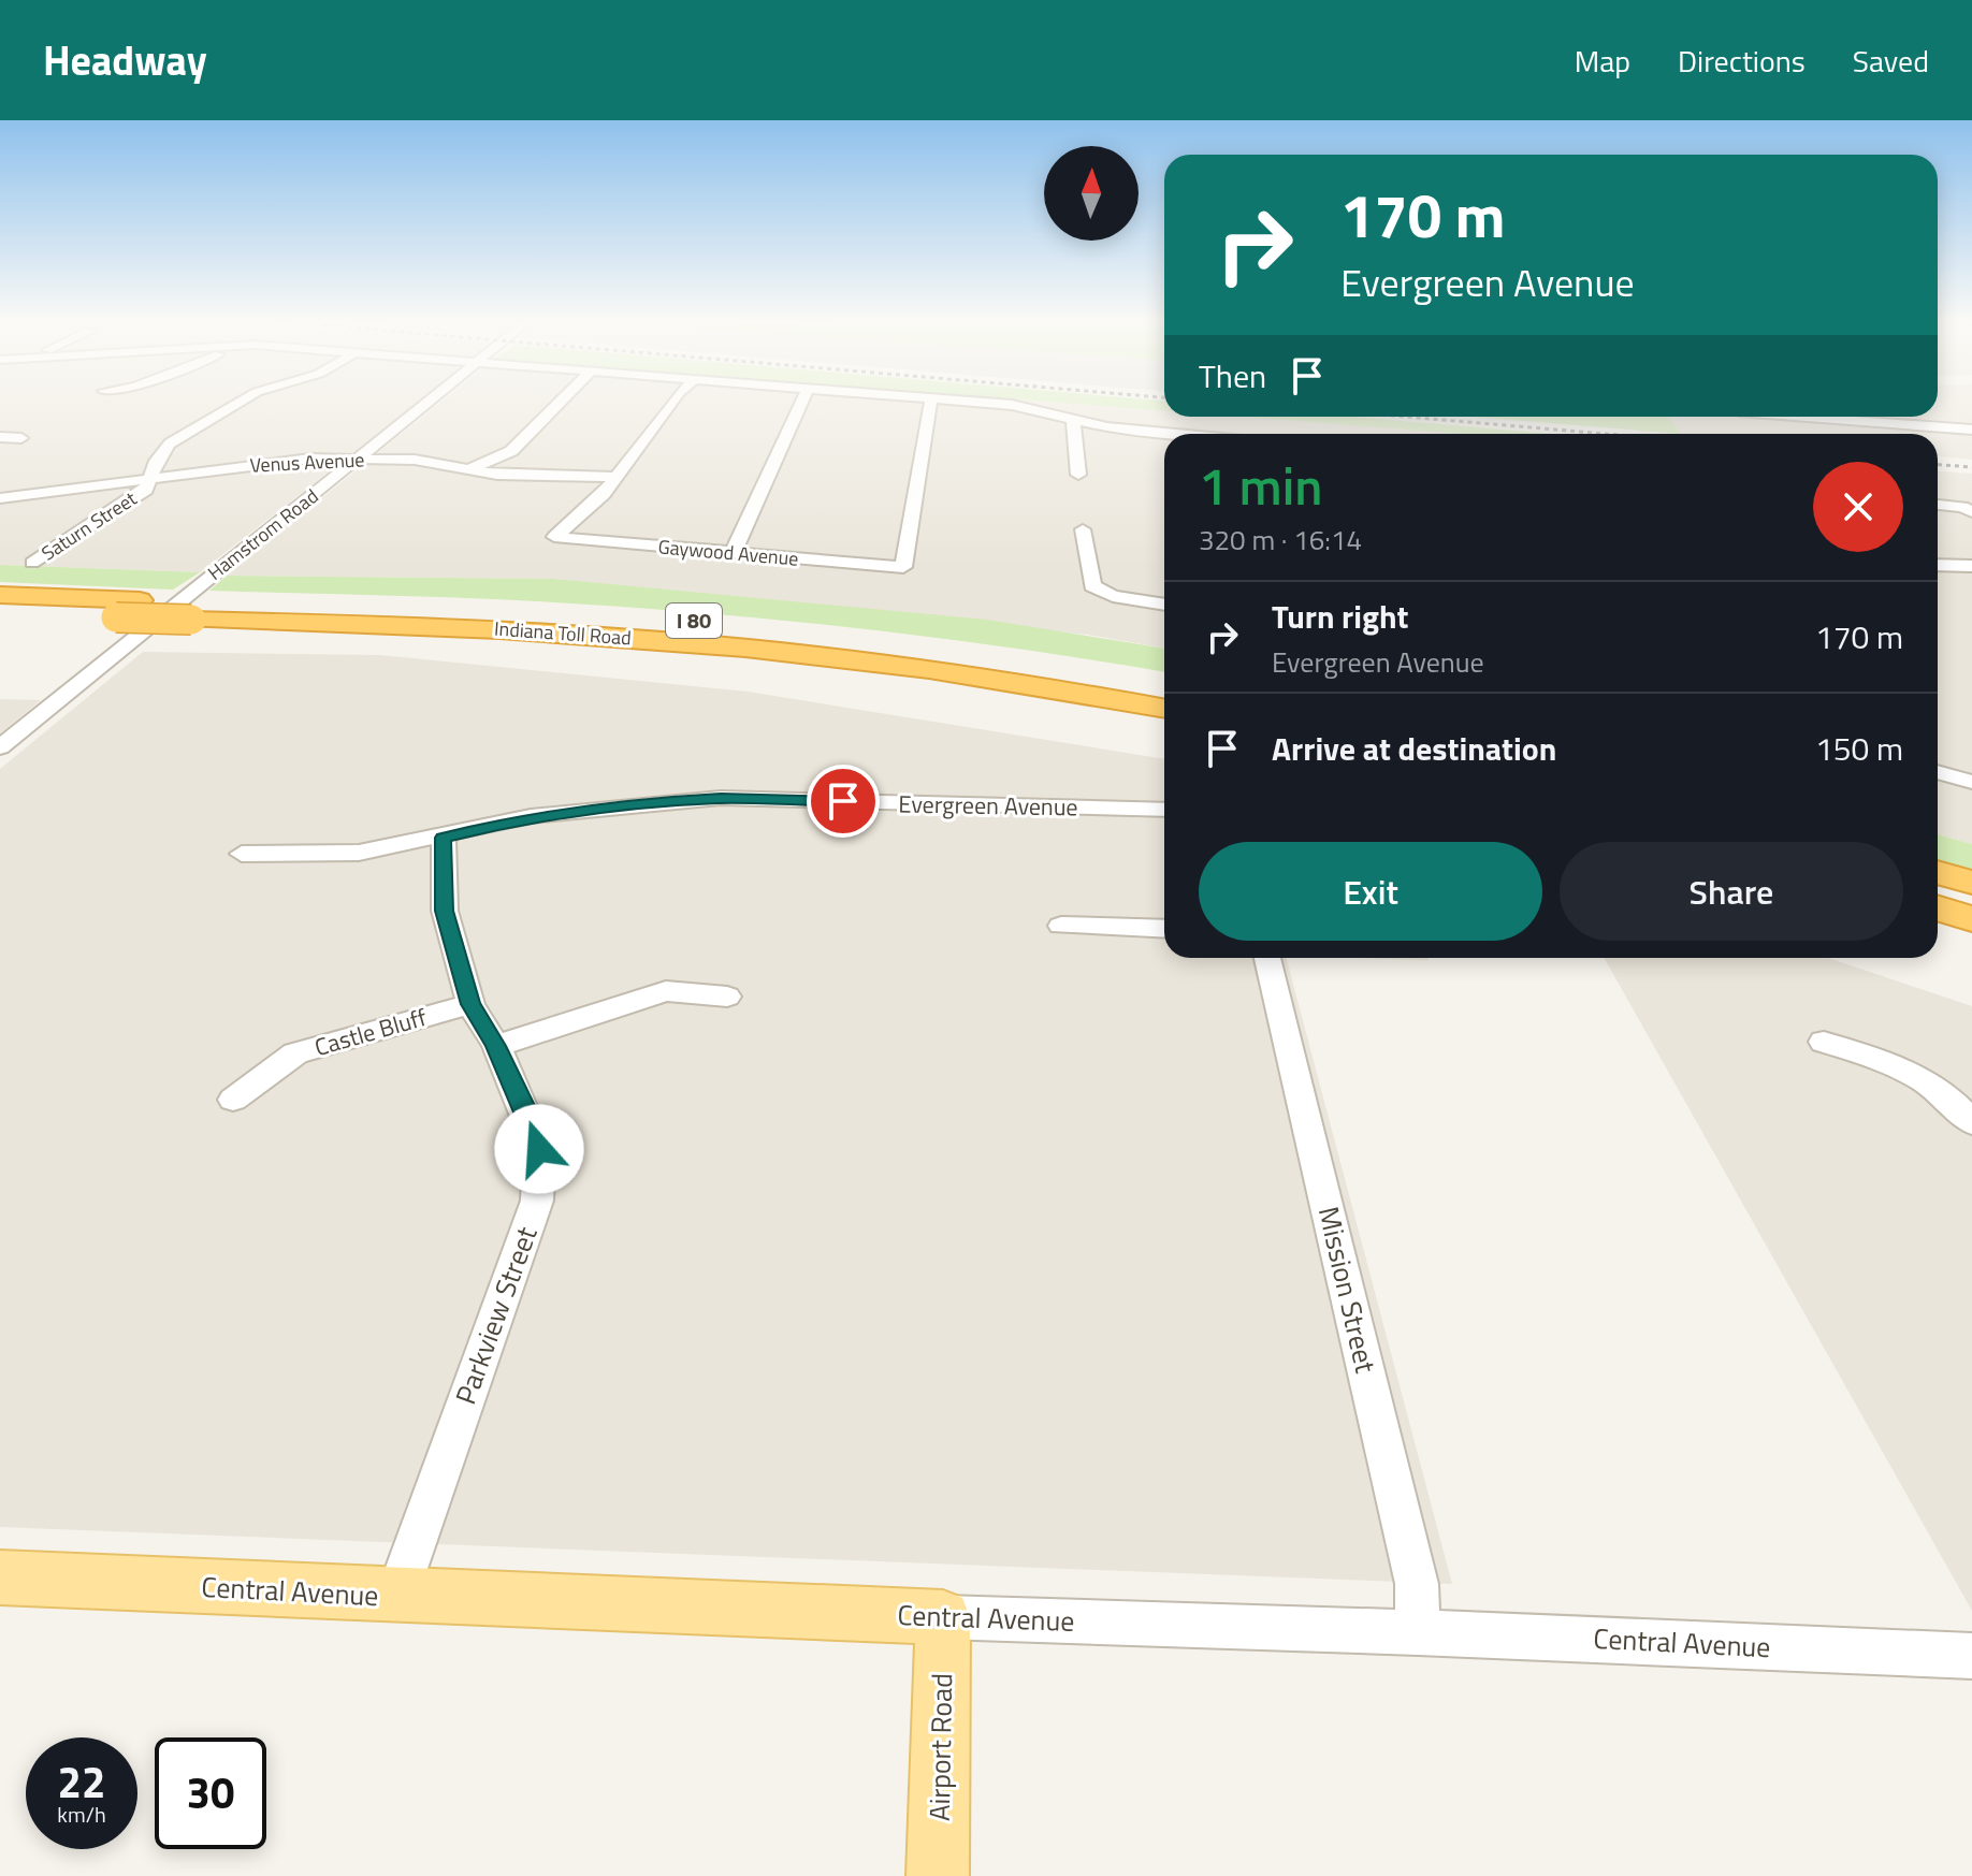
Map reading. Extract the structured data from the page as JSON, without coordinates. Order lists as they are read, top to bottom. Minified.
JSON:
{"streets":{"highway":["I 80","Indiana Toll Road"],"main road":["Central Avenue","Airport Road"],"street":["Venus Avenue","Saturn Street","Hamstrom Road","Gaywood Avenue","Evergreen Avenue","Castle Bluff","Mission Street","Parkview Street"]},"crossings":[["Venus Avenue","Saturn Street"],["Venus Avenue","Hamstrom Road"],["Venus Avenue","Gaywood Avenue"],["Evergreen Avenue","Parkview Street"],["Castle Bluff","Parkview Street"],["Mission Street","Central Avenue"],["Parkview Street","Central Avenue"],["Central Avenue","Airport Road"]],"north":"top","page":{"header":"Headway","nav":["Map","Directions","Saved"],"turn":["170 m","Evergreen Avenue"],"then":"Then","heading":["1 min","320 m · 16:14"],"list":[{"name":"Turn right","note":"Evergreen Avenue","value":"170 m"},{"name":"Arrive at destination","value":"150 m"}],"buttons":["Exit","Share"],"speed":"22 km/h","limit":"30"}}
